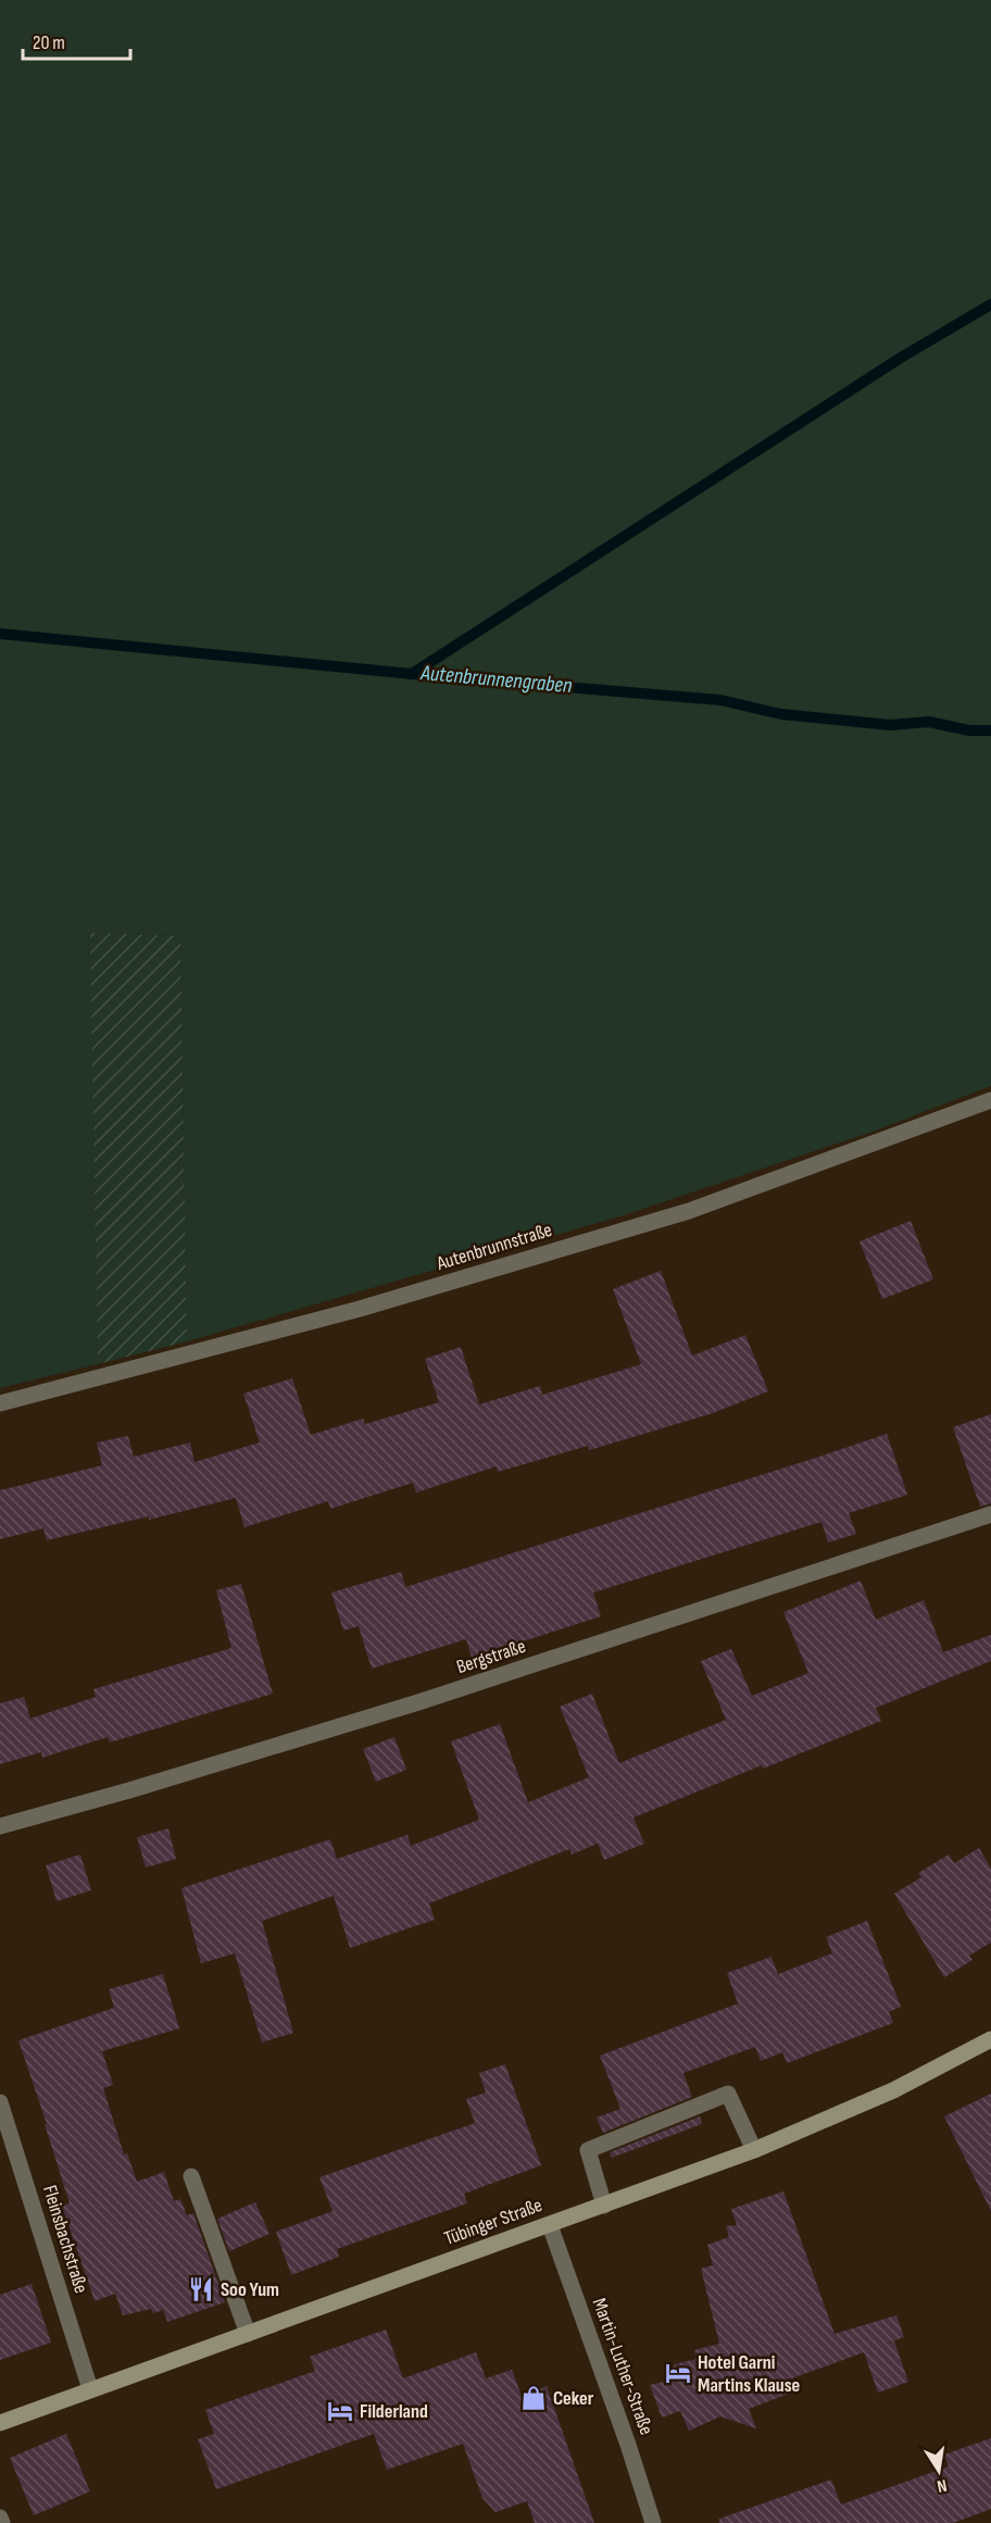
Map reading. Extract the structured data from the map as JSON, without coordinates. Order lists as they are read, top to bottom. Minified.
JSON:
{"streets":{"main road":["Tübinger Straße"],"street":["Autenbrunnstraße","Bergstraße","Fleinsbachstraße","Martin-Luther-Straße"]},"crossings":[["Tübinger Straße","Fleinsbachstraße"],["Tübinger Straße","Martin-Luther-Straße"]],"water":["Autenbrunnengraben"],"places":{"restaurant":["Soo Yum"],"hotel":["Hotel Garni Martins Klause","Filderland"],"shop":["Ceker"]},"scale_bar":"20 m","north":"bottom"}
